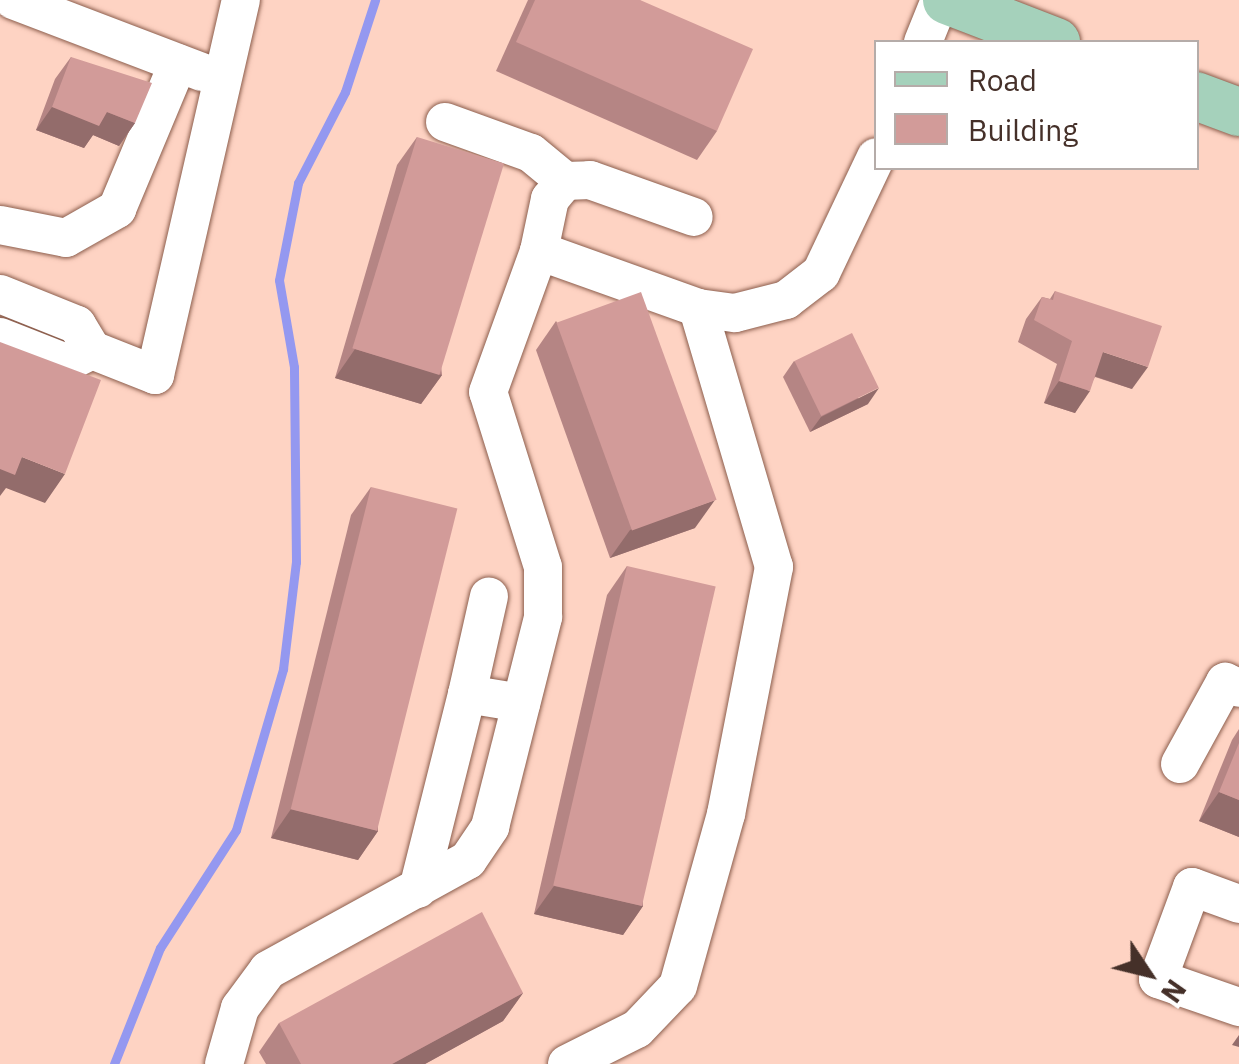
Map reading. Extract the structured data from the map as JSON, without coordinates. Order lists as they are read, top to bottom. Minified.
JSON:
{"legend":["Road","Building"],"north":"bottom right"}
